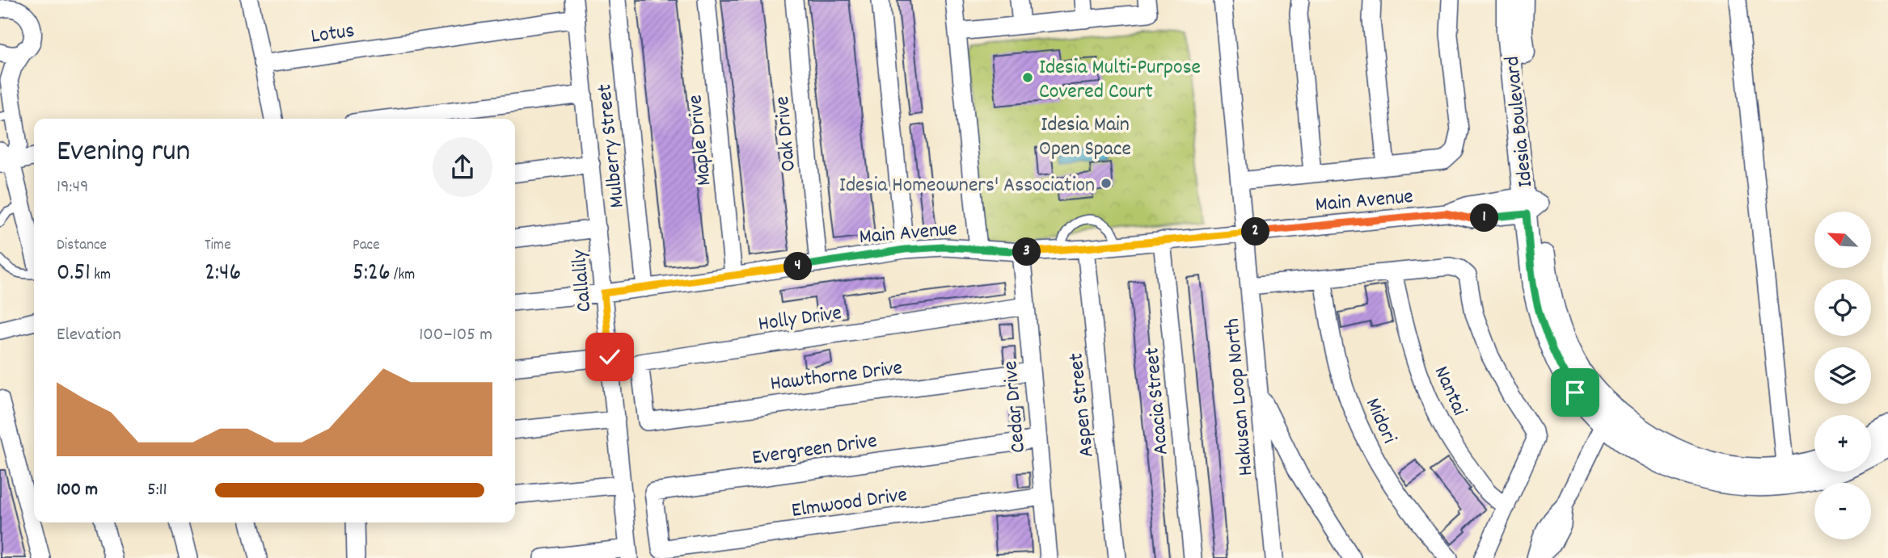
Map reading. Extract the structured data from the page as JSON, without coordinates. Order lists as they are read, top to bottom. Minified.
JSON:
{"streets":{"street":["Lotus","Idesia Boulevard","Oak Drive","Maple Drive","Mulberry Street","Main Avenue","Callalily","Holly Drive","Hawthorne Drive","Nantai","Hakusan Loop North","Acacia Street","Aspen Street","Cedar Drive","Midori","Evergreen Drive","Elmwood Drive"]},"crossings":[["Lotus","Callalily"],["Idesia Boulevard","Main Avenue"],["Oak Drive","Main Avenue"],["Maple Drive","Main Avenue"],["Mulberry Street","Main Avenue"],["Main Avenue","Callalily"],["Main Avenue","Hakusan Loop North"],["Main Avenue","Acacia Street"],["Main Avenue","Aspen Street"],["Main Avenue","Cedar Drive"],["Holly Drive","Hawthorne Drive"],["Holly Drive","Cedar Drive"],["Hawthorne Drive","Cedar Drive"],["Cedar Drive","Evergreen Drive"],["Cedar Drive","Elmwood Drive"],["Evergreen Drive","Elmwood Drive"]],"parks":["Idesia Main Open Space"],"places":["Idesia Multi-Purpose Covered Court","Idesia Homeowners' Association"],"north":"top left","page":{"heading":["Evening run","19:49"],"pins":["1","2","3","4"],"map_buttons":["+","−"],"stats":[["Distance","0.51 km"],["Time","2:46"],["Pace","5:26 /km"]],"chart":["Elevation","100–105 m"],"list":[{"name":"100 m","note":"5:11"}]}}
